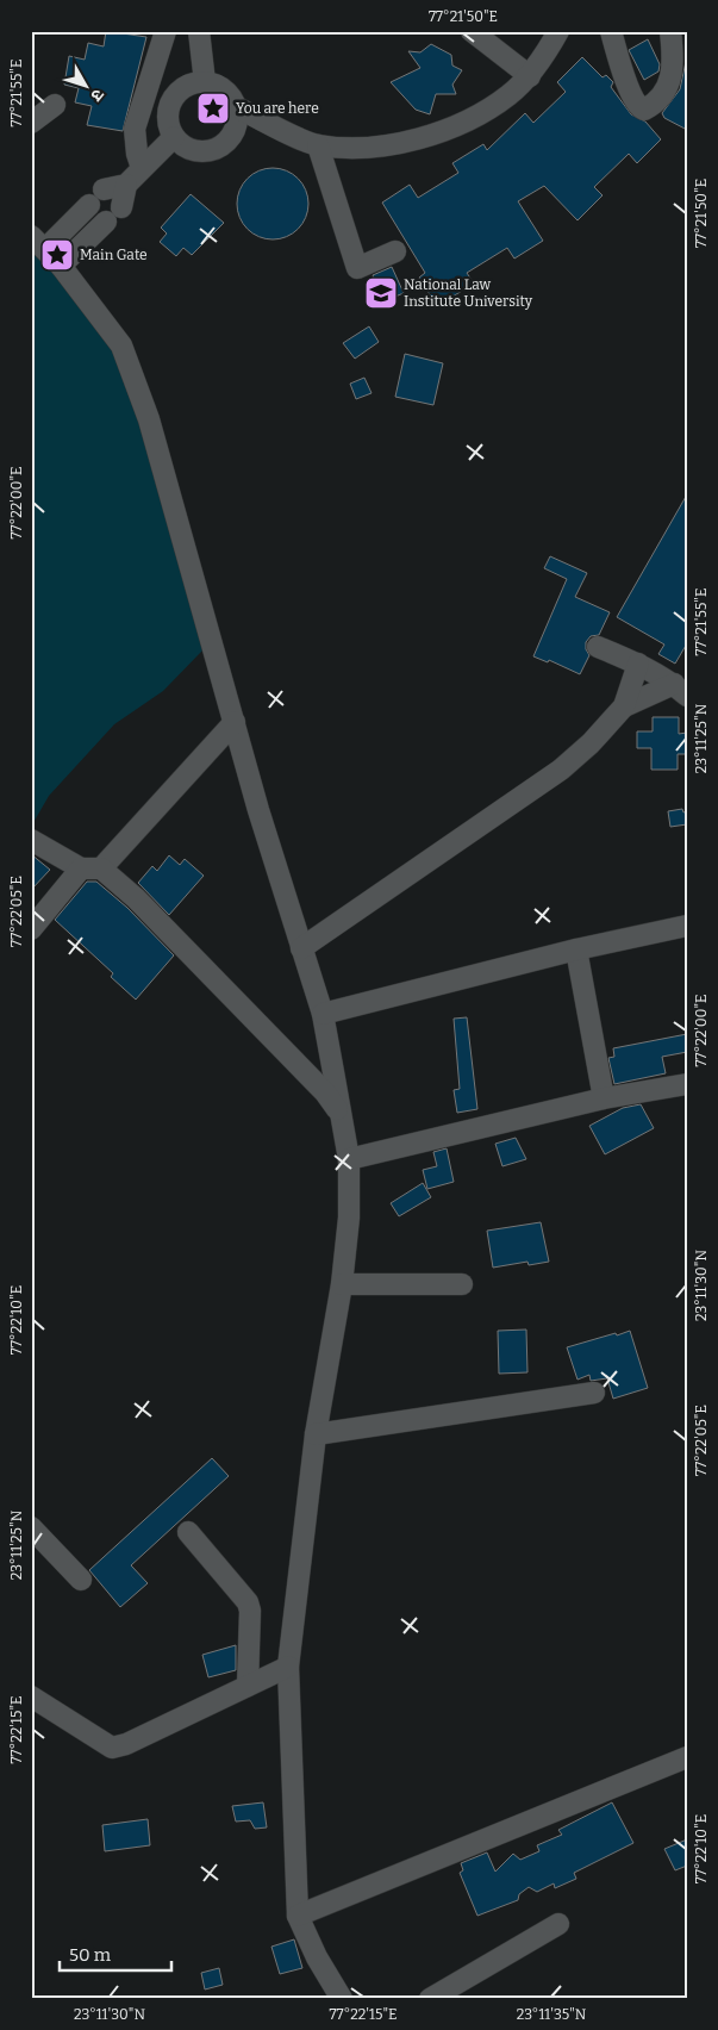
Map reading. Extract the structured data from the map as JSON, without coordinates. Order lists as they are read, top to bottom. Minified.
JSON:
{"places":{"place":["You are here","Main Gate"],"school or university":["National Law Institute University"]},"scale_bar":"50 m","north":"bottom right","coordinates":["77°21'50\"E","77°21'55\"E","77°22'00\"E","23°11'25\"N","77°22'05\"E","23°11'30\"N","77°22'10\"E","77°22'15\"E","23°11'35\"N"]}
